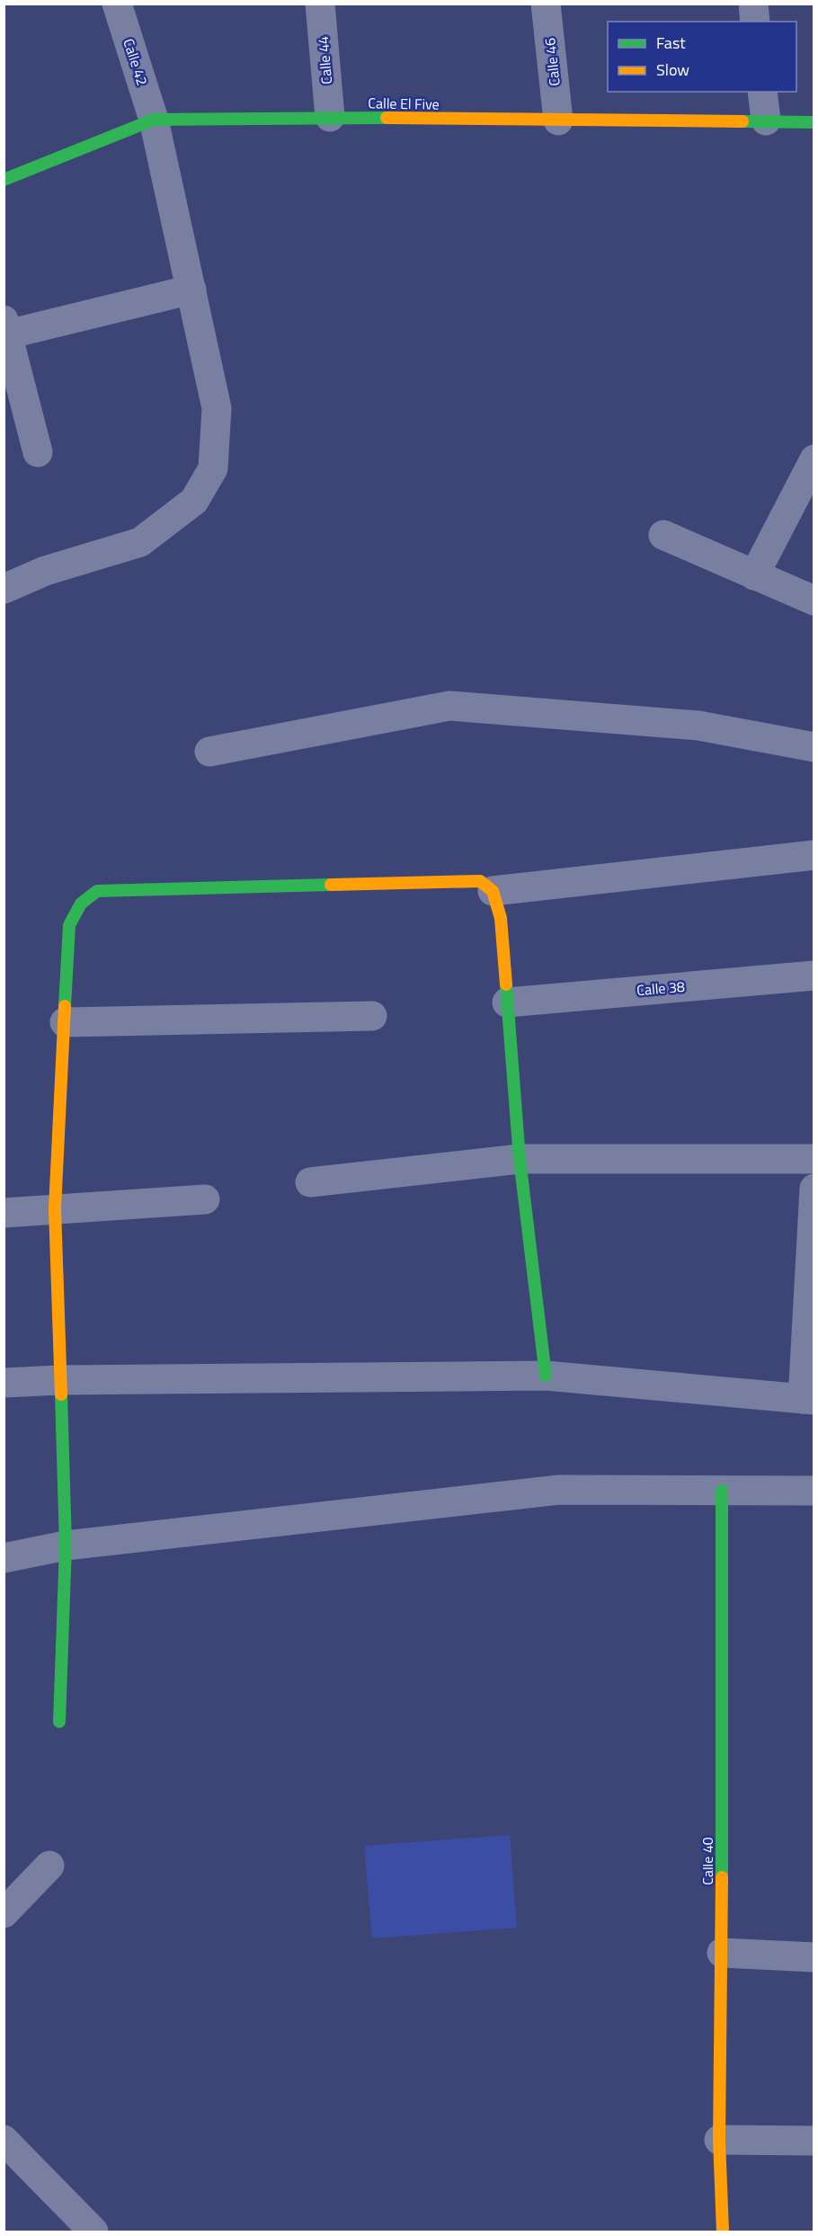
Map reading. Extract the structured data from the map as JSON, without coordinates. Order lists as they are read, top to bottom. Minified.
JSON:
{"streets":{"street":["Calle 44","Calle 42","Calle 46","Calle El Five","Calle 38","Calle 40"]},"crossings":[["Calle 44","Calle El Five"],["Calle 42","Calle El Five"],["Calle 46","Calle El Five"]],"legend":["Fast","Slow"]}
